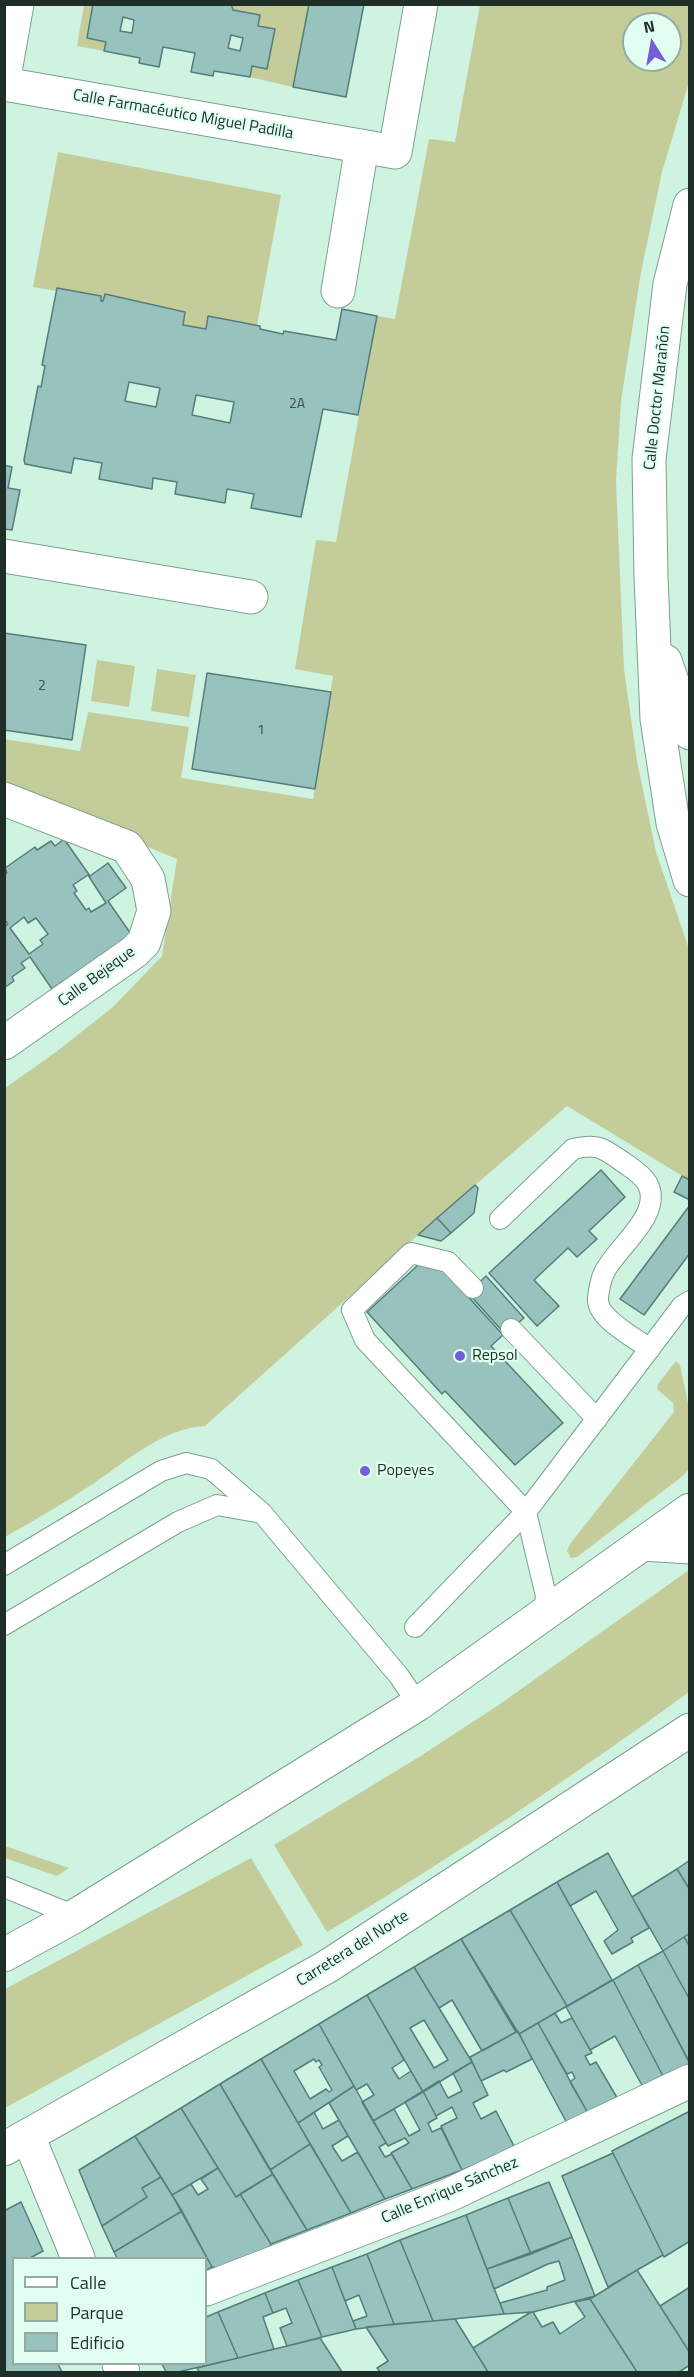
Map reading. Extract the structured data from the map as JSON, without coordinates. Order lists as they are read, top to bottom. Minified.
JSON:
{"streets":{"street":["Calle Farmacéutico Miguel Padilla","Calle Doctor Marañón","Calle Bejeque","Carretera del Norte","Calle Enrique Sánchez"]},"places":["Repsol","Popeyes"],"house_numbers":["2A","2","1"],"legend":["Calle","Parque","Edificio"],"north":"top"}
